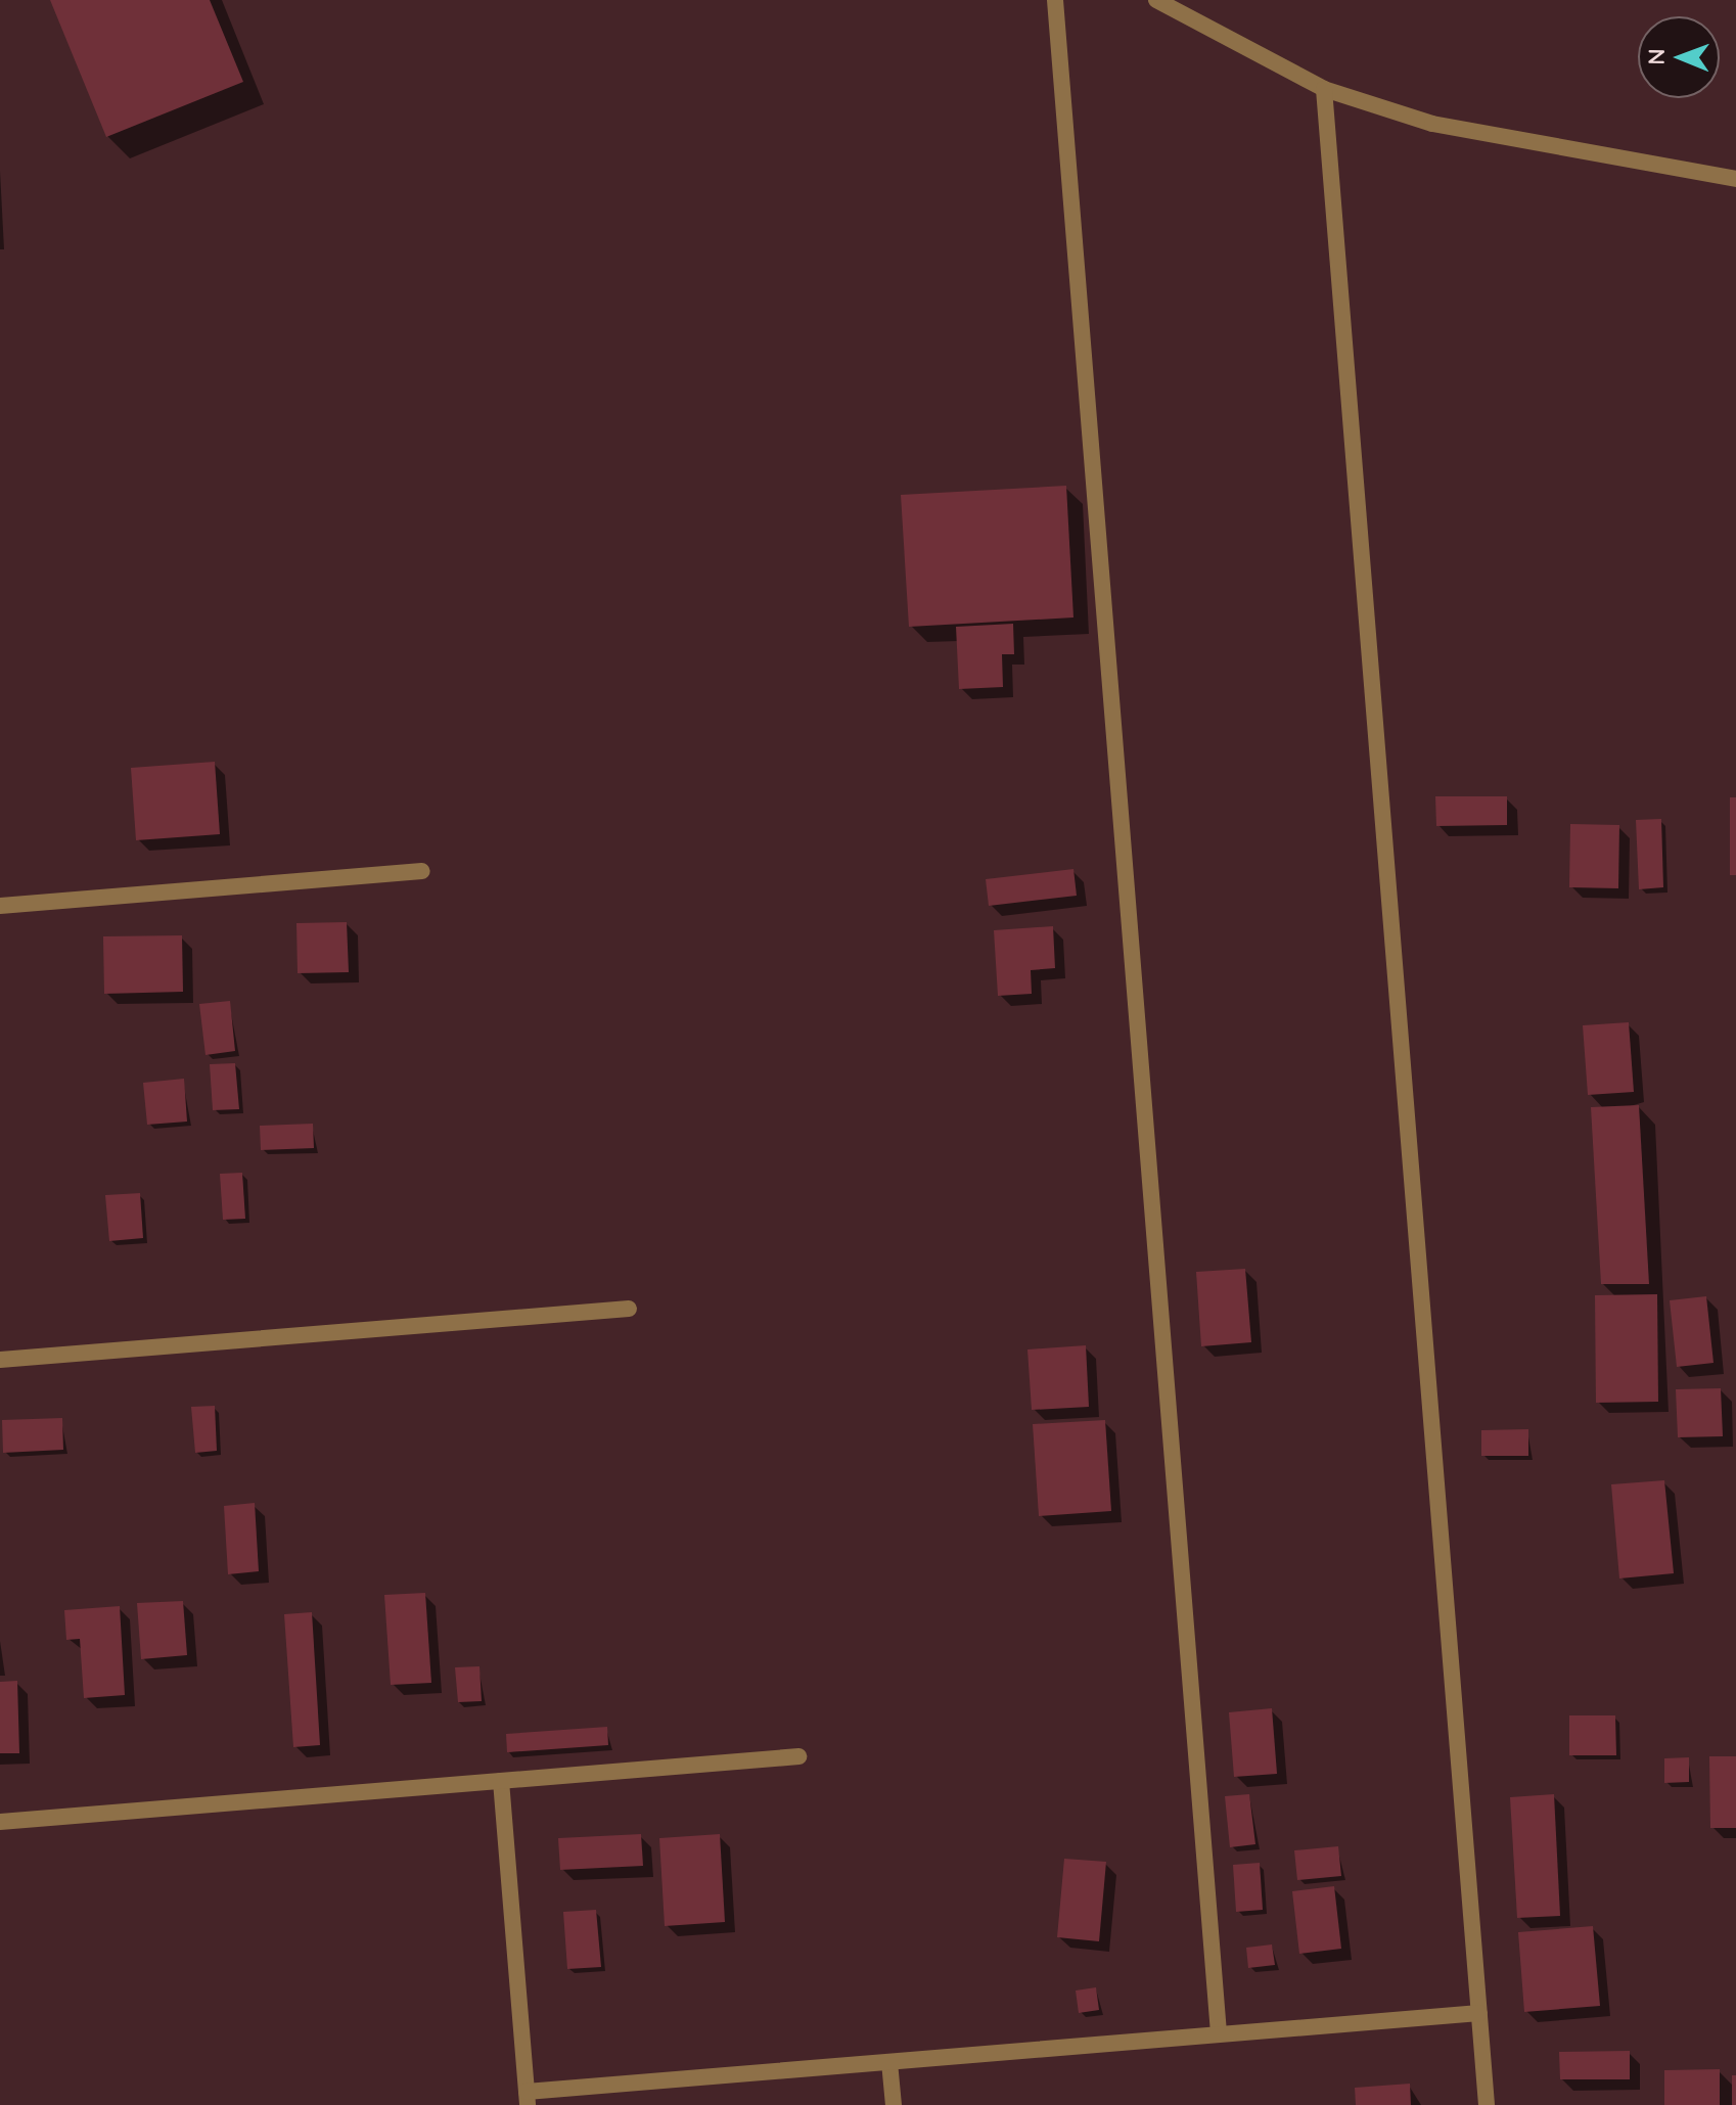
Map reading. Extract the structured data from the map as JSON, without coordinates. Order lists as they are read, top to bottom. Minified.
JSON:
{"north":"left"}
